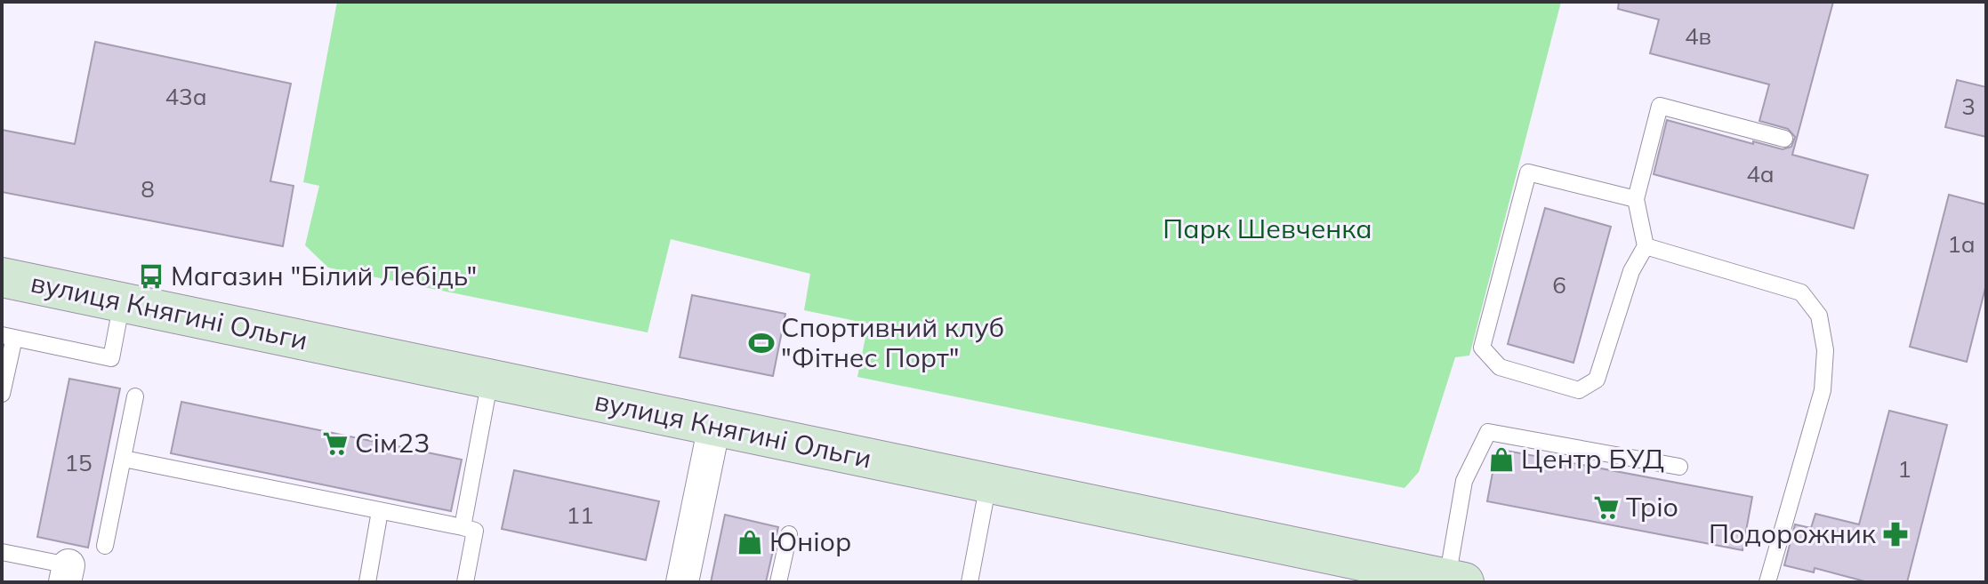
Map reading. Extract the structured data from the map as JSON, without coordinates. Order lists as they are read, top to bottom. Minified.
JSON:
{"streets":{"street":["вулиця Княгині Ольги"]},"parks":["Парк Шевченка"],"places":{"bus stop":["Магазин \"Білий Лебідь\""],"sports":["Спортивний клуб \"Фітнес Порт\""],"supermarket":["Сім23","Тріо"],"shop":["Центр БУД","Юніор"],"pharmacy":["Подорожник"]},"house_numbers":["4в","43а","3","4а","8","1а","6","15","1","11"]}
